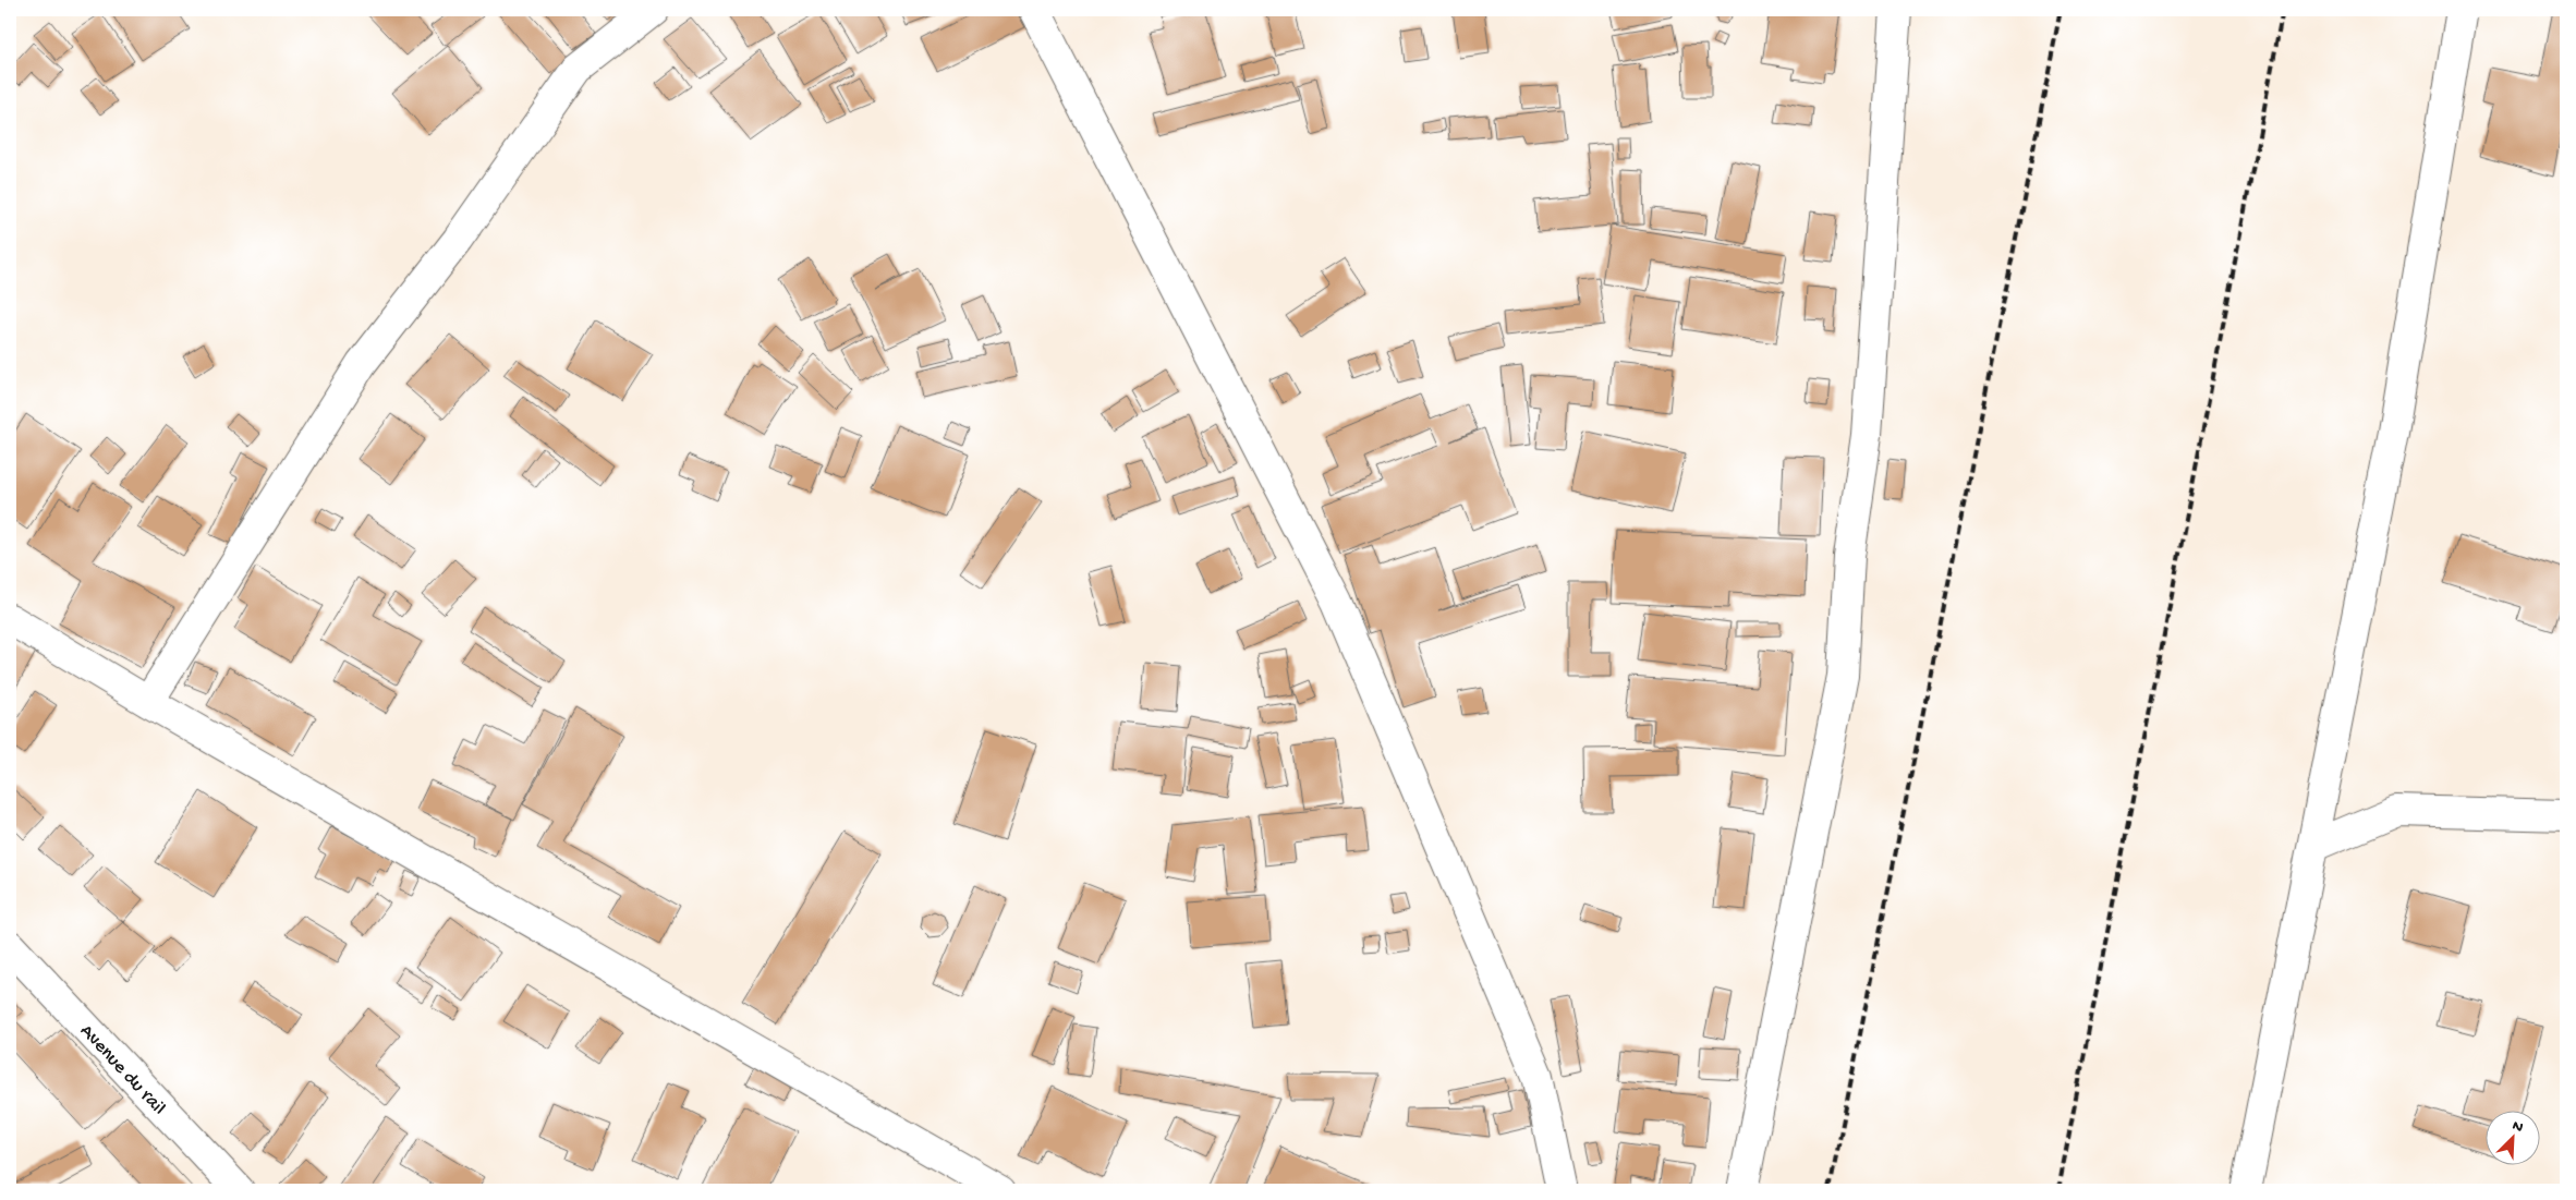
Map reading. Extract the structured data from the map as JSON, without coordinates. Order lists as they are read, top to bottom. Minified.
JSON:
{"streets":{"street":["Avenue du rail"]},"north":"top right"}
